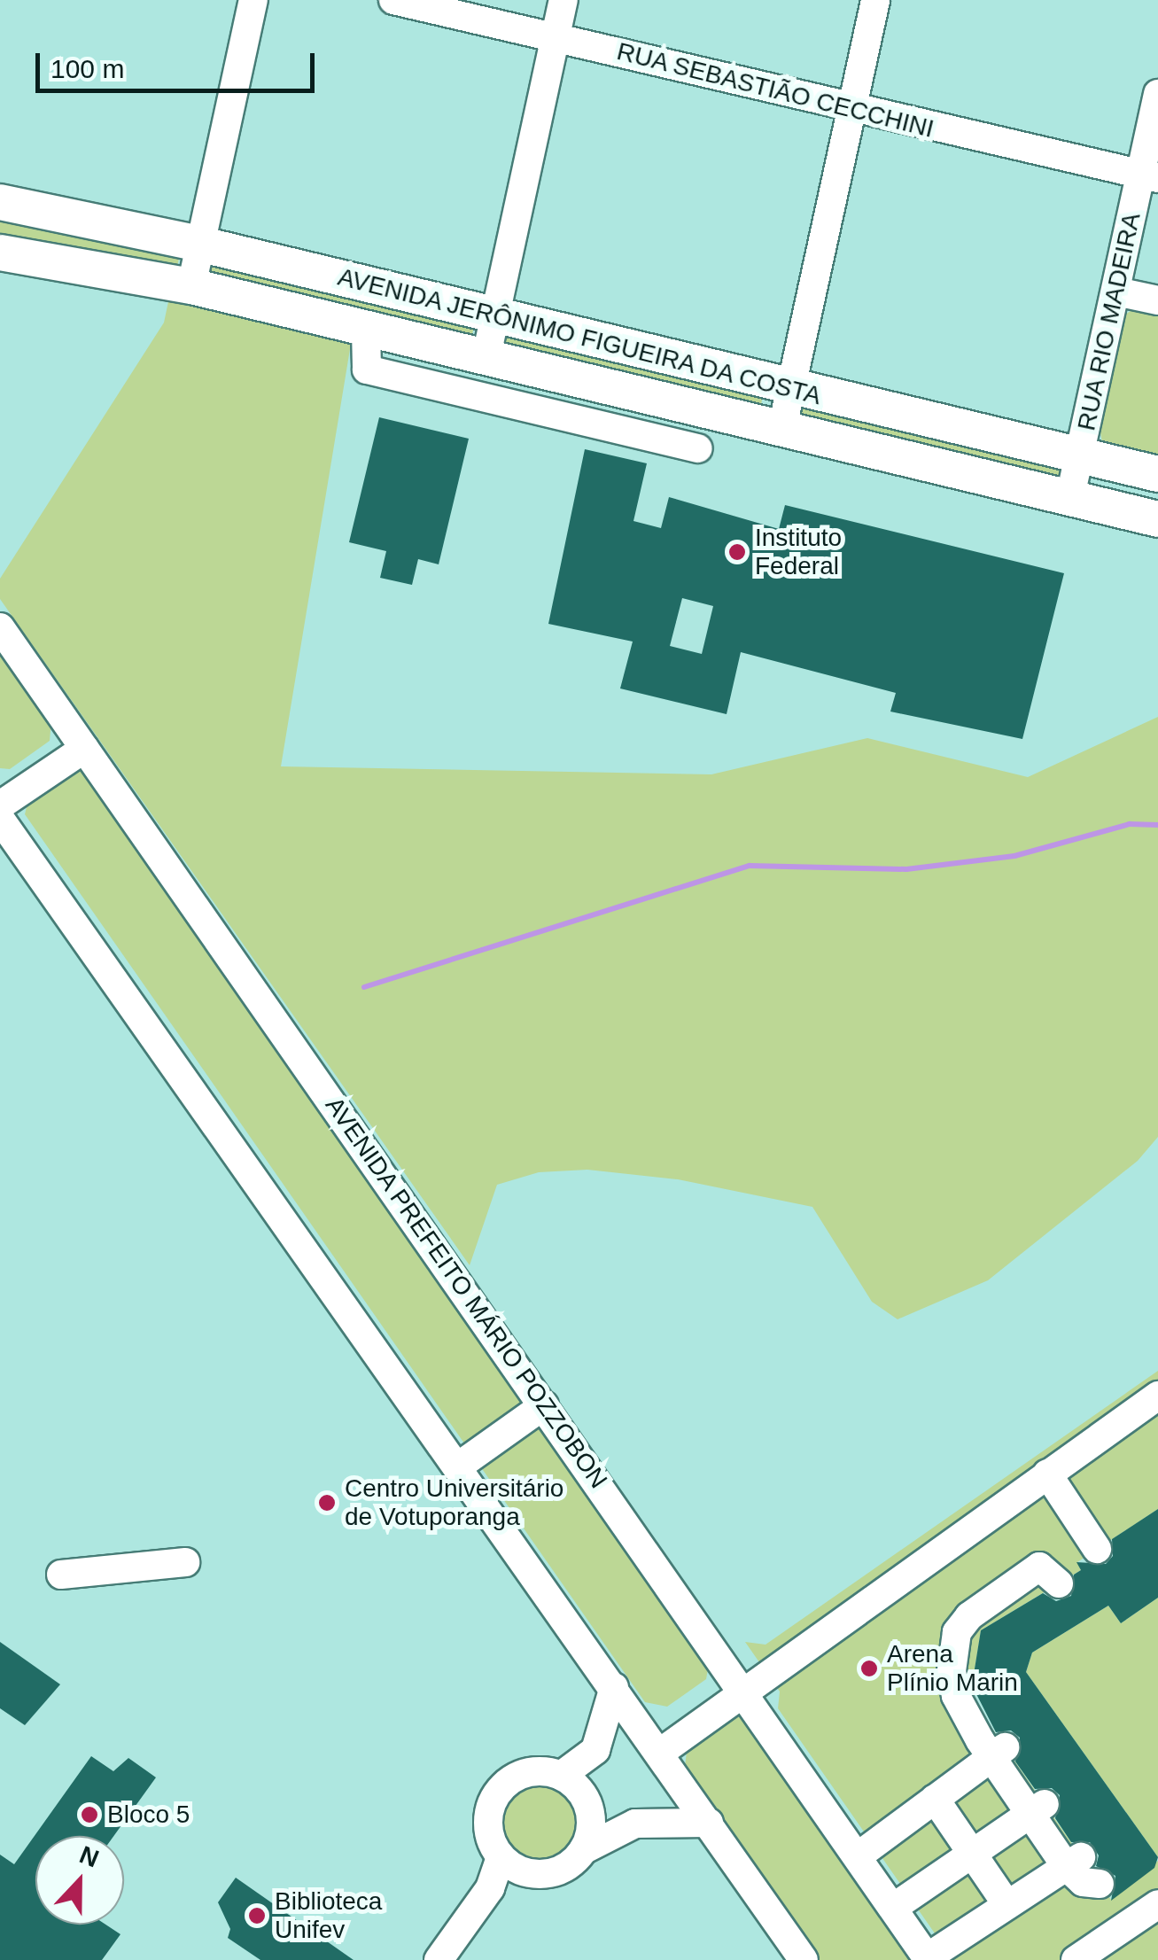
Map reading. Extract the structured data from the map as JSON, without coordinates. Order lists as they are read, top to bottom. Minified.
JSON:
{"streets":{"main road":["AVENIDA JERÔNIMO FIGUEIRA DA COSTA"],"street":["RUA SEBASTIÃO CECCHINI","RUA RIO MADEIRA","AVENIDA PREFEITO MÁRIO POZZOBON"]},"crossings":[["RUA SEBASTIÃO CECCHINI","RUA RIO MADEIRA"],["RUA RIO MADEIRA","AVENIDA JERÔNIMO FIGUEIRA DA COSTA"]],"places":["Instituto Federal","Centro Universitário de Votuporanga","Arena Plínio Marin","Bloco 5","Biblioteca Unifev"],"scale_bar":"100 m","north":"top"}
